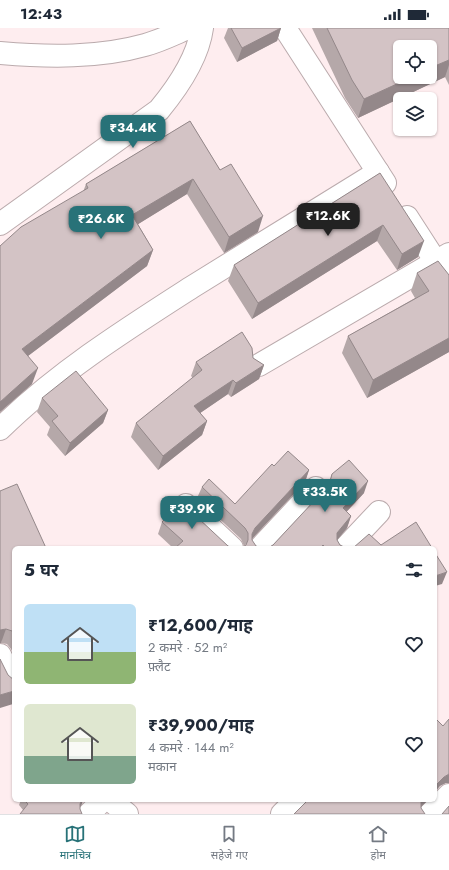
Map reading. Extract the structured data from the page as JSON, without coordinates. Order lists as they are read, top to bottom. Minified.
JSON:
{"page":{"status":"12:43","price":["₹34.4K","₹12.6K","₹26.6K","₹33.5K","₹39.9K"],"heading":"5 घर","list":[{"name":"₹12,600/माह","note":"2 कमरे · 52 m² · फ़्लैट"},{"name":"₹39,900/माह","note":"4 कमरे · 144 m² · मकान"}],"tabs":["मानचित्र","सहेजे गए","होम"]}}
